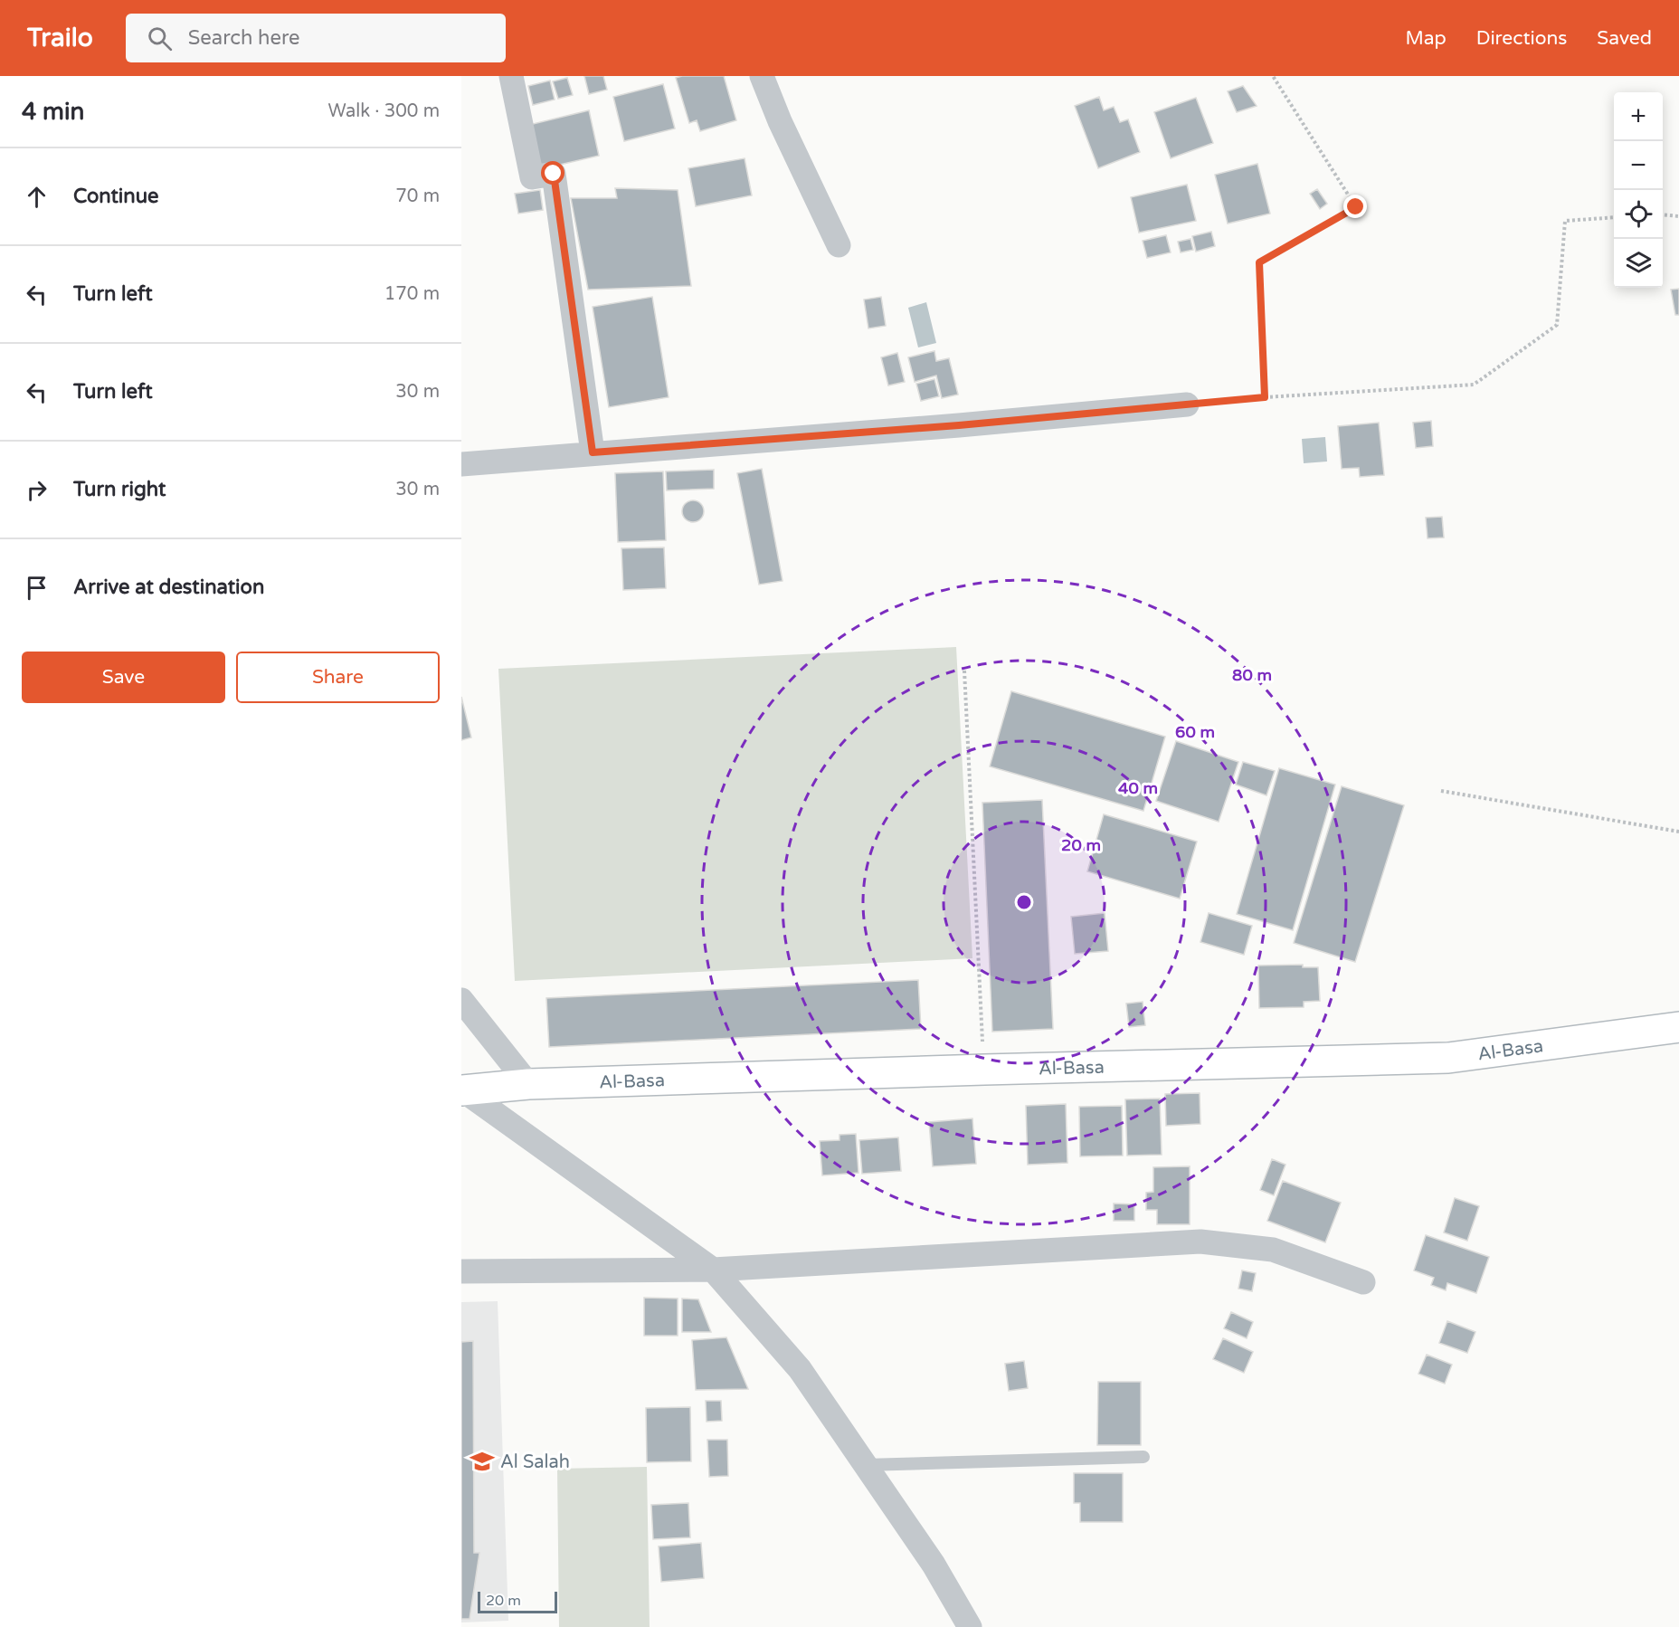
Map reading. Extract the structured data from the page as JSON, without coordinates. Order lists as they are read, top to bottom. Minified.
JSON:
{"streets":{"street":["Al-Basa"]},"places":{"school or university":["Al Salah"]},"scale_bar":"20 m","page":{"header":"Trailo","search":"Search here","nav":["Map","Directions","Saved"],"heading":["4 min","Walk · 300 m"],"map_buttons":["+","−"],"list":[["Continue","70 m"],["Turn left","170 m"],["Turn left","30 m"],["Turn right","30 m"],"Arrive at destination"],"buttons":["Save","Share"],"scale":"20 m"},"rings":["80 m","60 m","40 m","20 m"]}
